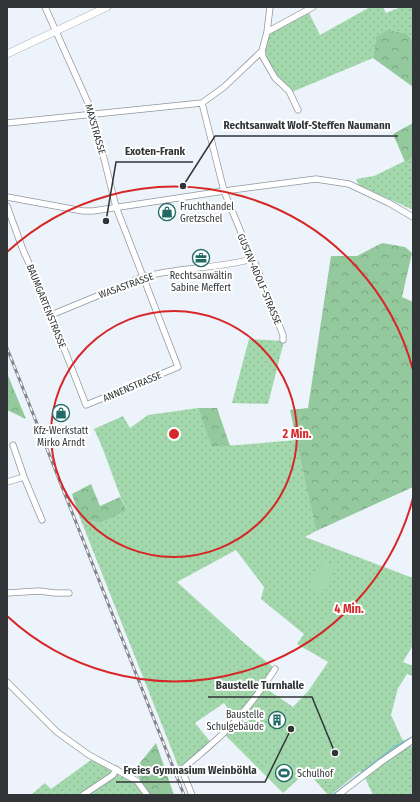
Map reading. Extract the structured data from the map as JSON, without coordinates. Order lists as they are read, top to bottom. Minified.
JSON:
{"streets":{"street":["MAXSTRASSE","GUSTAV-ADOLF-STRASSE","WASASTRASSE","BAUMGARTENSTRASSE","ANNENSTRASSE"]},"crossings":[["MAXSTRASSE","WASASTRASSE"],["MAXSTRASSE","ANNENSTRASSE"],["GUSTAV-ADOLF-STRASSE","WASASTRASSE"],["WASASTRASSE","BAUMGARTENSTRASSE"],["BAUMGARTENSTRASSE","ANNENSTRASSE"]],"places":{"other":["Rechtsanwalt Wolf-Steffen Naumann","Exoten-Frank","Freies Gymnasium Weinböhla","Baustelle Turnhalle"],"shop":["Fruchthandel Gretzschel","Kfz-Werkstatt Mirko Arndt"],"office":["Rechtsanwältin Sabine Meffert"],"building":["Baustelle Schulgebäude"],"sports":["Schulhof"]},"rings":["2 Min.","4 Min."]}
